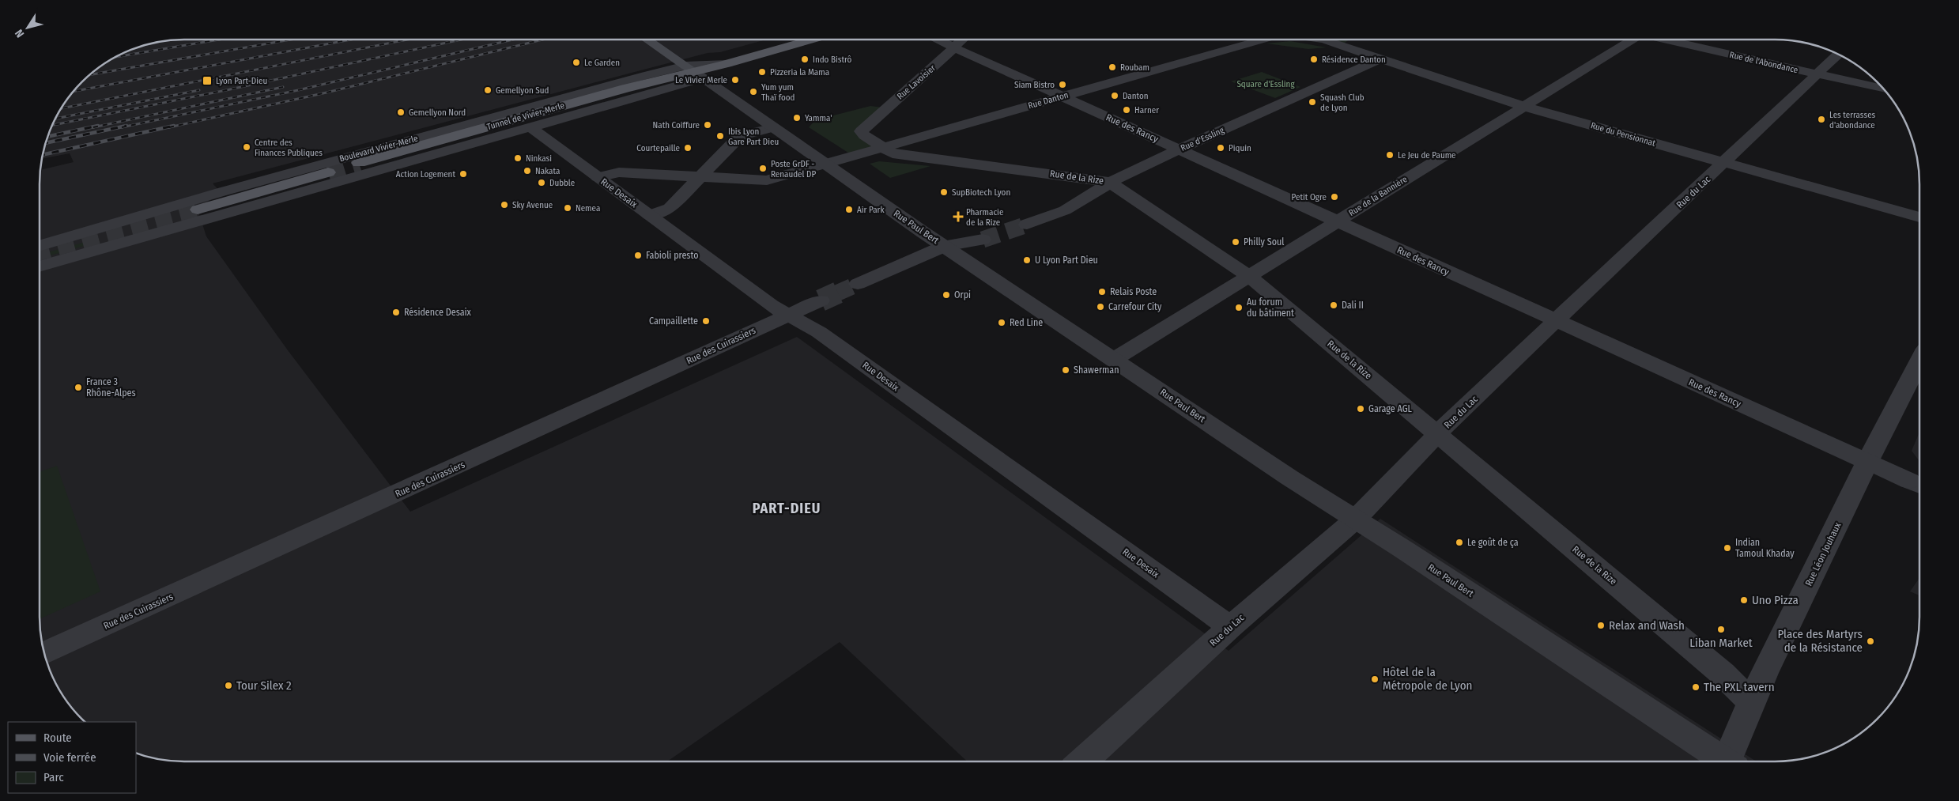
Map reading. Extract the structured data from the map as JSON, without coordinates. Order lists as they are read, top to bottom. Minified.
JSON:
{"streets":{"main road":["Tunnel de Vivier-Merle","Boulevard Vivier-Merle","Rue Paul Bert"],"street":["Rue de l'Abondance","Rue Lavoisier","Rue Danton","Rue des Rancy","Rue du Pensionnat","Rue d'Essling","Rue de la Rize","Rue du Lac","Rue Desaix","Rue de la Bannière","Rue des Cuirassiers","Rue Léon Jouhaux"]},"crossings":[["Rue de l'Abondance","Rue du Lac"],["Rue Lavoisier","Rue des Rancy"],["Rue Lavoisier","Rue de la Rize"],["Rue Danton","Rue des Rancy"],["Rue Danton","Rue de la Rize"],["Rue Danton","Rue Desaix"],["Rue Danton","Rue Paul Bert"],["Tunnel de Vivier-Merle","Boulevard Vivier-Merle"],["Tunnel de Vivier-Merle","Rue Paul Bert"],["Rue des Rancy","Rue d'Essling"],["Rue des Rancy","Rue du Lac"],["Rue des Rancy","Rue de la Bannière"],["Rue des Rancy","Rue Léon Jouhaux"],["Rue du Pensionnat","Rue d'Essling"],["Rue du Pensionnat","Rue du Lac"],["Rue du Pensionnat","Rue de la Bannière"],["Rue d'Essling","Rue de la Rize"],["Boulevard Vivier-Merle","Rue Desaix"],["Boulevard Vivier-Merle","Rue Paul Bert"],["Rue de la Rize","Rue du Lac"],["Rue de la Rize","Rue de la Bannière"],["Rue de la Rize","Rue Léon Jouhaux"],["Rue du Lac","Rue Desaix"],["Rue du Lac","Rue Paul Bert"],["Rue Desaix","Rue des Cuirassiers"],["Rue de la Bannière","Rue Paul Bert"]],"districts":["PART-DIEU"],"parks":["Square d'Essling"],"places":{"other":["Indo Bistrô","Résidence Danton","Le Garden","Roubam","Pizzeria la Mama","Le Vivier Merle","Siam Bistro","Gemellyon Sud","Yum yum Thaï food","Danton","Squash Club de Lyon","Harner","Gemellyon Nord","Yamma'","Les terrasses d'abondance","Nath Coiffure","Ibis Lyon Gare Part Dieu","Centre des Finances Publiques","Courtepaille","Piquin","Le Jeu de Paume","Ninkasi","Poste GrDF - Renaudel DP","Nakata","Action Logement","Dubble","SupBiotech Lyon","Petit Ogre","Sky Avenue","Nemea","Air Park","Philly Soul","Fabioli presto","U Lyon Part Dieu","Relais Poste","Orpi","Dali II","Carrefour City","Au forum du bâtiment","Résidence Desaix","Campaillette","Red Line","Shawerman","France 3 Rhône-Alpes","Garage AGL","Le goût de ça","Indian Tamoul Khaday","Uno Pizza","Relax and Wash","Liban Market","Place des Martyrs de la Résistance","Hôtel de la Métropole de Lyon","Tour Silex 2","The PXL tavern"],"transit":["Lyon Part-Dieu"],"health":["Pharmacie de la Rize"]},"legend":["Route","Voie ferrée","Parc"],"north":"bottom left"}
